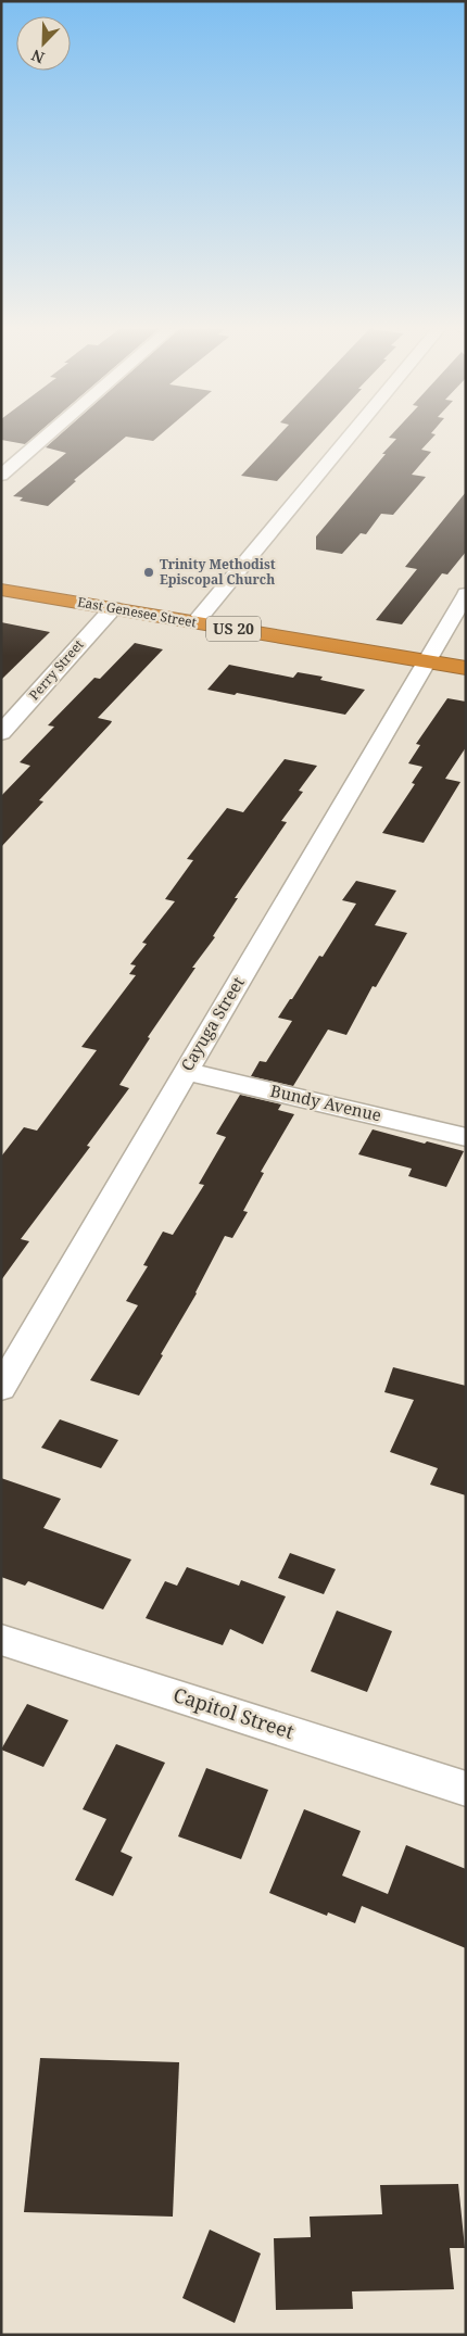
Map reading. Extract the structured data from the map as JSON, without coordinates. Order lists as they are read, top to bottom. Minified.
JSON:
{"streets":{"highway":["East Genesee Street","US 20"],"street":["Perry Street","Cayuga Street","Bundy Avenue","Capitol Street"]},"crossings":[["East Genesee Street","Perry Street"],["East Genesee Street","Cayuga Street"],["Cayuga Street","Bundy Avenue"]],"places":["Trinity Methodist Episcopal Church"],"north":"bottom left"}
